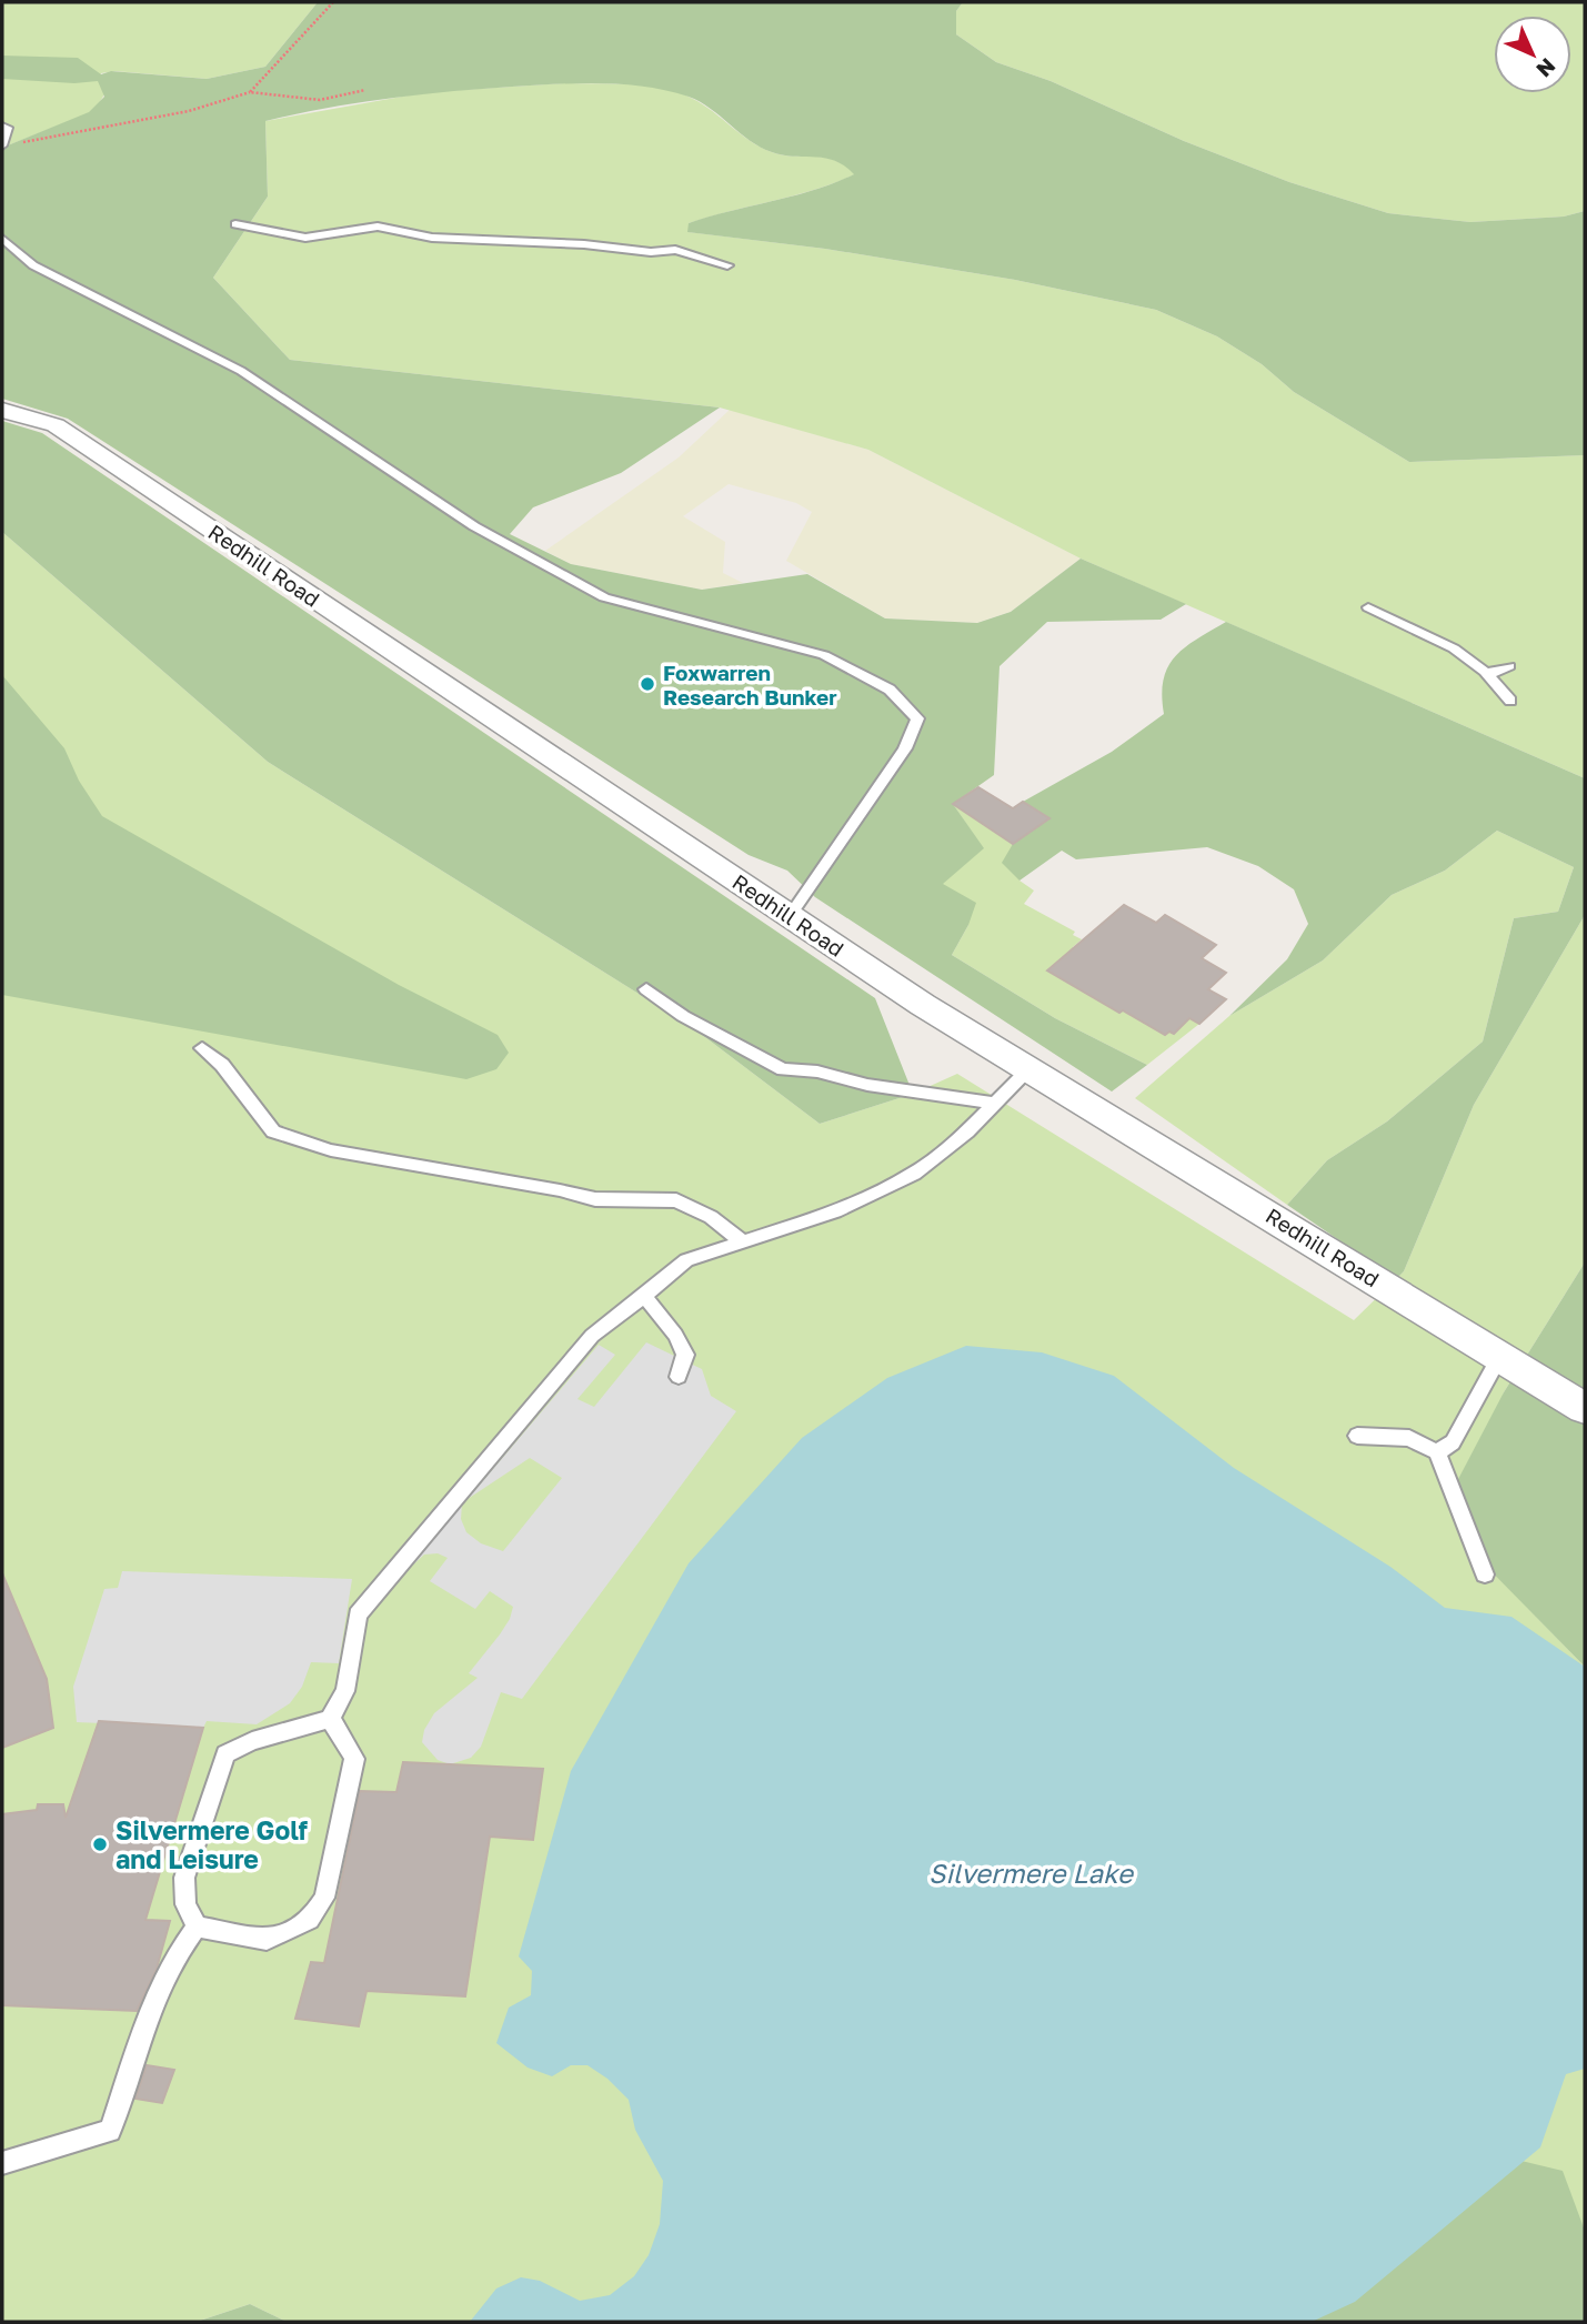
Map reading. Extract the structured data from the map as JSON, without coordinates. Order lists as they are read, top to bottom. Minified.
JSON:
{"streets":{"street":["Redhill Road"]},"water":["Silvermere Lake"],"places":["Foxwarren Research Bunker","Silvermere Golf and Leisure"],"north":"bottom right"}
